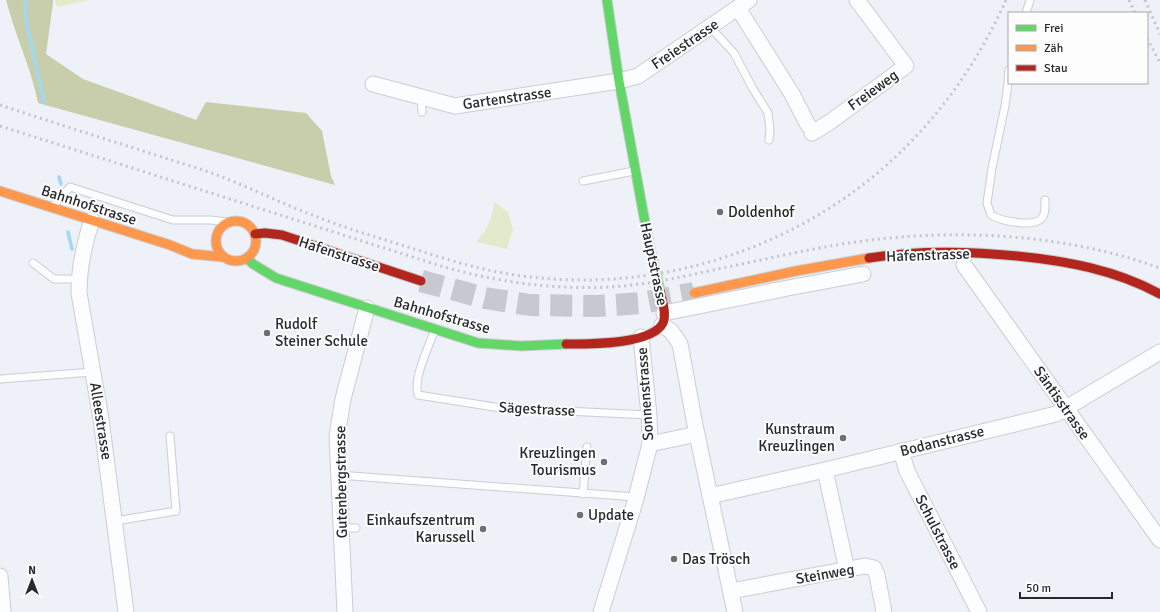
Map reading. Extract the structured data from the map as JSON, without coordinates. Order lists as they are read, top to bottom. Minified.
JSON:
{"streets":{"main road":["Bahnhofstrasse","Hafenstrasse","Hauptstrasse"],"street":["Freiestrasse","Freieweg","Gartenstrasse","Sonnenstrasse","Säntisstrasse","Alleestrasse","Bodanstrasse","Gutenbergstrasse","Schulstrasse","Steinweg"],"lane":["Sägestrasse"]},"crossings":[["Freiestrasse","Freieweg"],["Freiestrasse","Gartenstrasse"],["Freiestrasse","Hauptstrasse"],["Gartenstrasse","Hauptstrasse"],["Bahnhofstrasse","Hafenstrasse"],["Bahnhofstrasse","Hauptstrasse"],["Bahnhofstrasse","Sonnenstrasse"],["Bahnhofstrasse","Sägestrasse"],["Bahnhofstrasse","Alleestrasse"],["Bahnhofstrasse","Gutenbergstrasse"],["Hauptstrasse","Bodanstrasse"],["Hauptstrasse","Steinweg"],["Sonnenstrasse","Sägestrasse"],["Säntisstrasse","Bodanstrasse"],["Bodanstrasse","Schulstrasse"]],"places":["Doldenhof","Rudolf Steiner Schule","Kunstraum Kreuzlingen","Kreuzlingen Tourismus","Update","Einkaufszentrum Karussell","Das Trösch"],"legend":["Frei","Zäh","Stau"],"scale_bar":"50 m","north":"top"}
